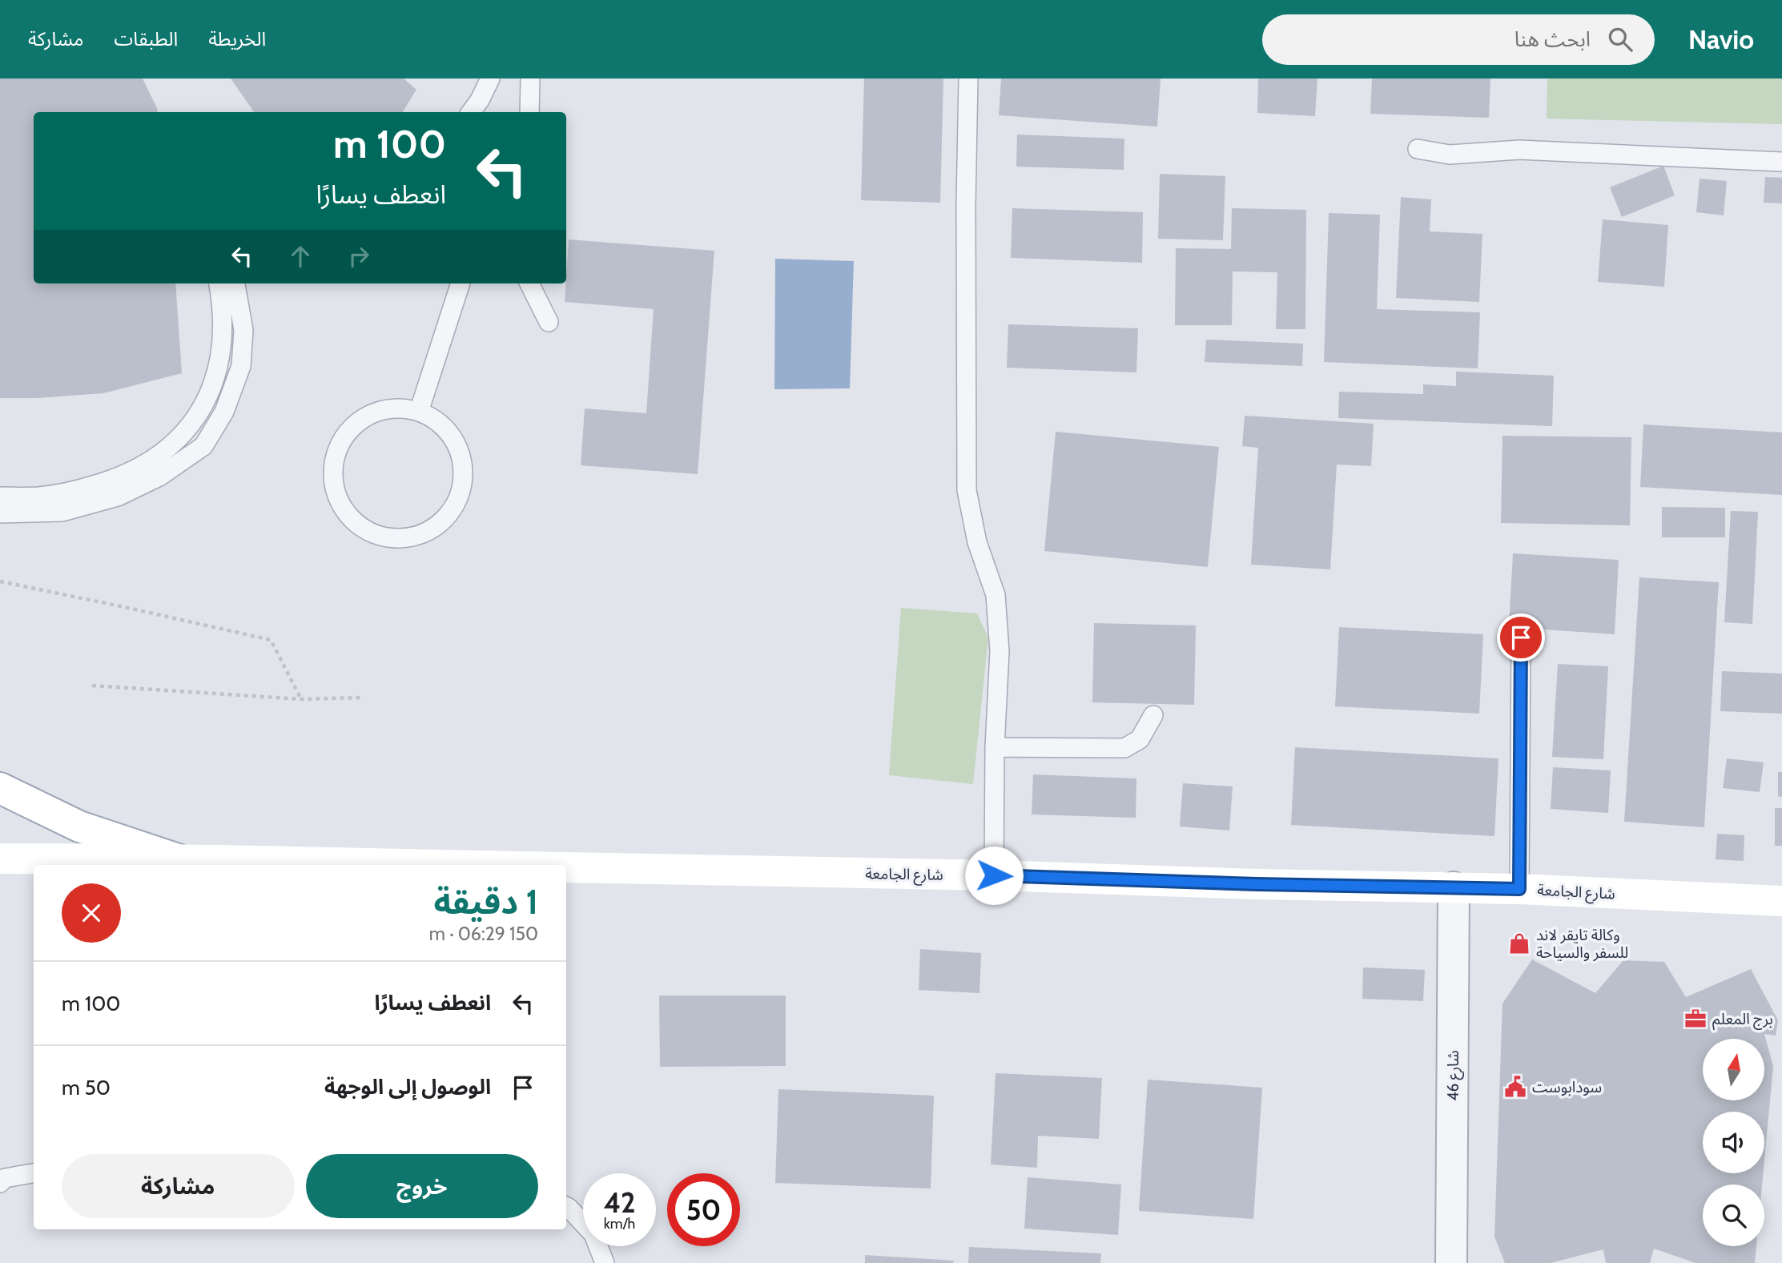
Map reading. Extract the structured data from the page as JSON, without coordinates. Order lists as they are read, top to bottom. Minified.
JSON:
{"streets":{"main road":["شارع الجامعة"],"street":["شارع 46"]},"crossings":[["شارع الجامعة","شارع 46"]],"places":{"shop":["وكالة تايقر لاند للسفر والسياحة"],"office":["برج المعلم"],"public building":["سودابوست"]},"north":"top","page":{"header":"Navio","search":"ابحث هنا","nav":["الخريطة","الطبقات","مشاركة"],"turn":["100 m","انعطف يسارًا"],"heading":["1 دقيقة","150 m · 06:29"],"list":[{"name":"انعطف يسارًا","value":"100 m"},{"name":"الوصول إلى الوجهة","value":"50 m"}],"buttons":["خروج","مشاركة"],"speed":"42 km/h","limit":"50"}}
